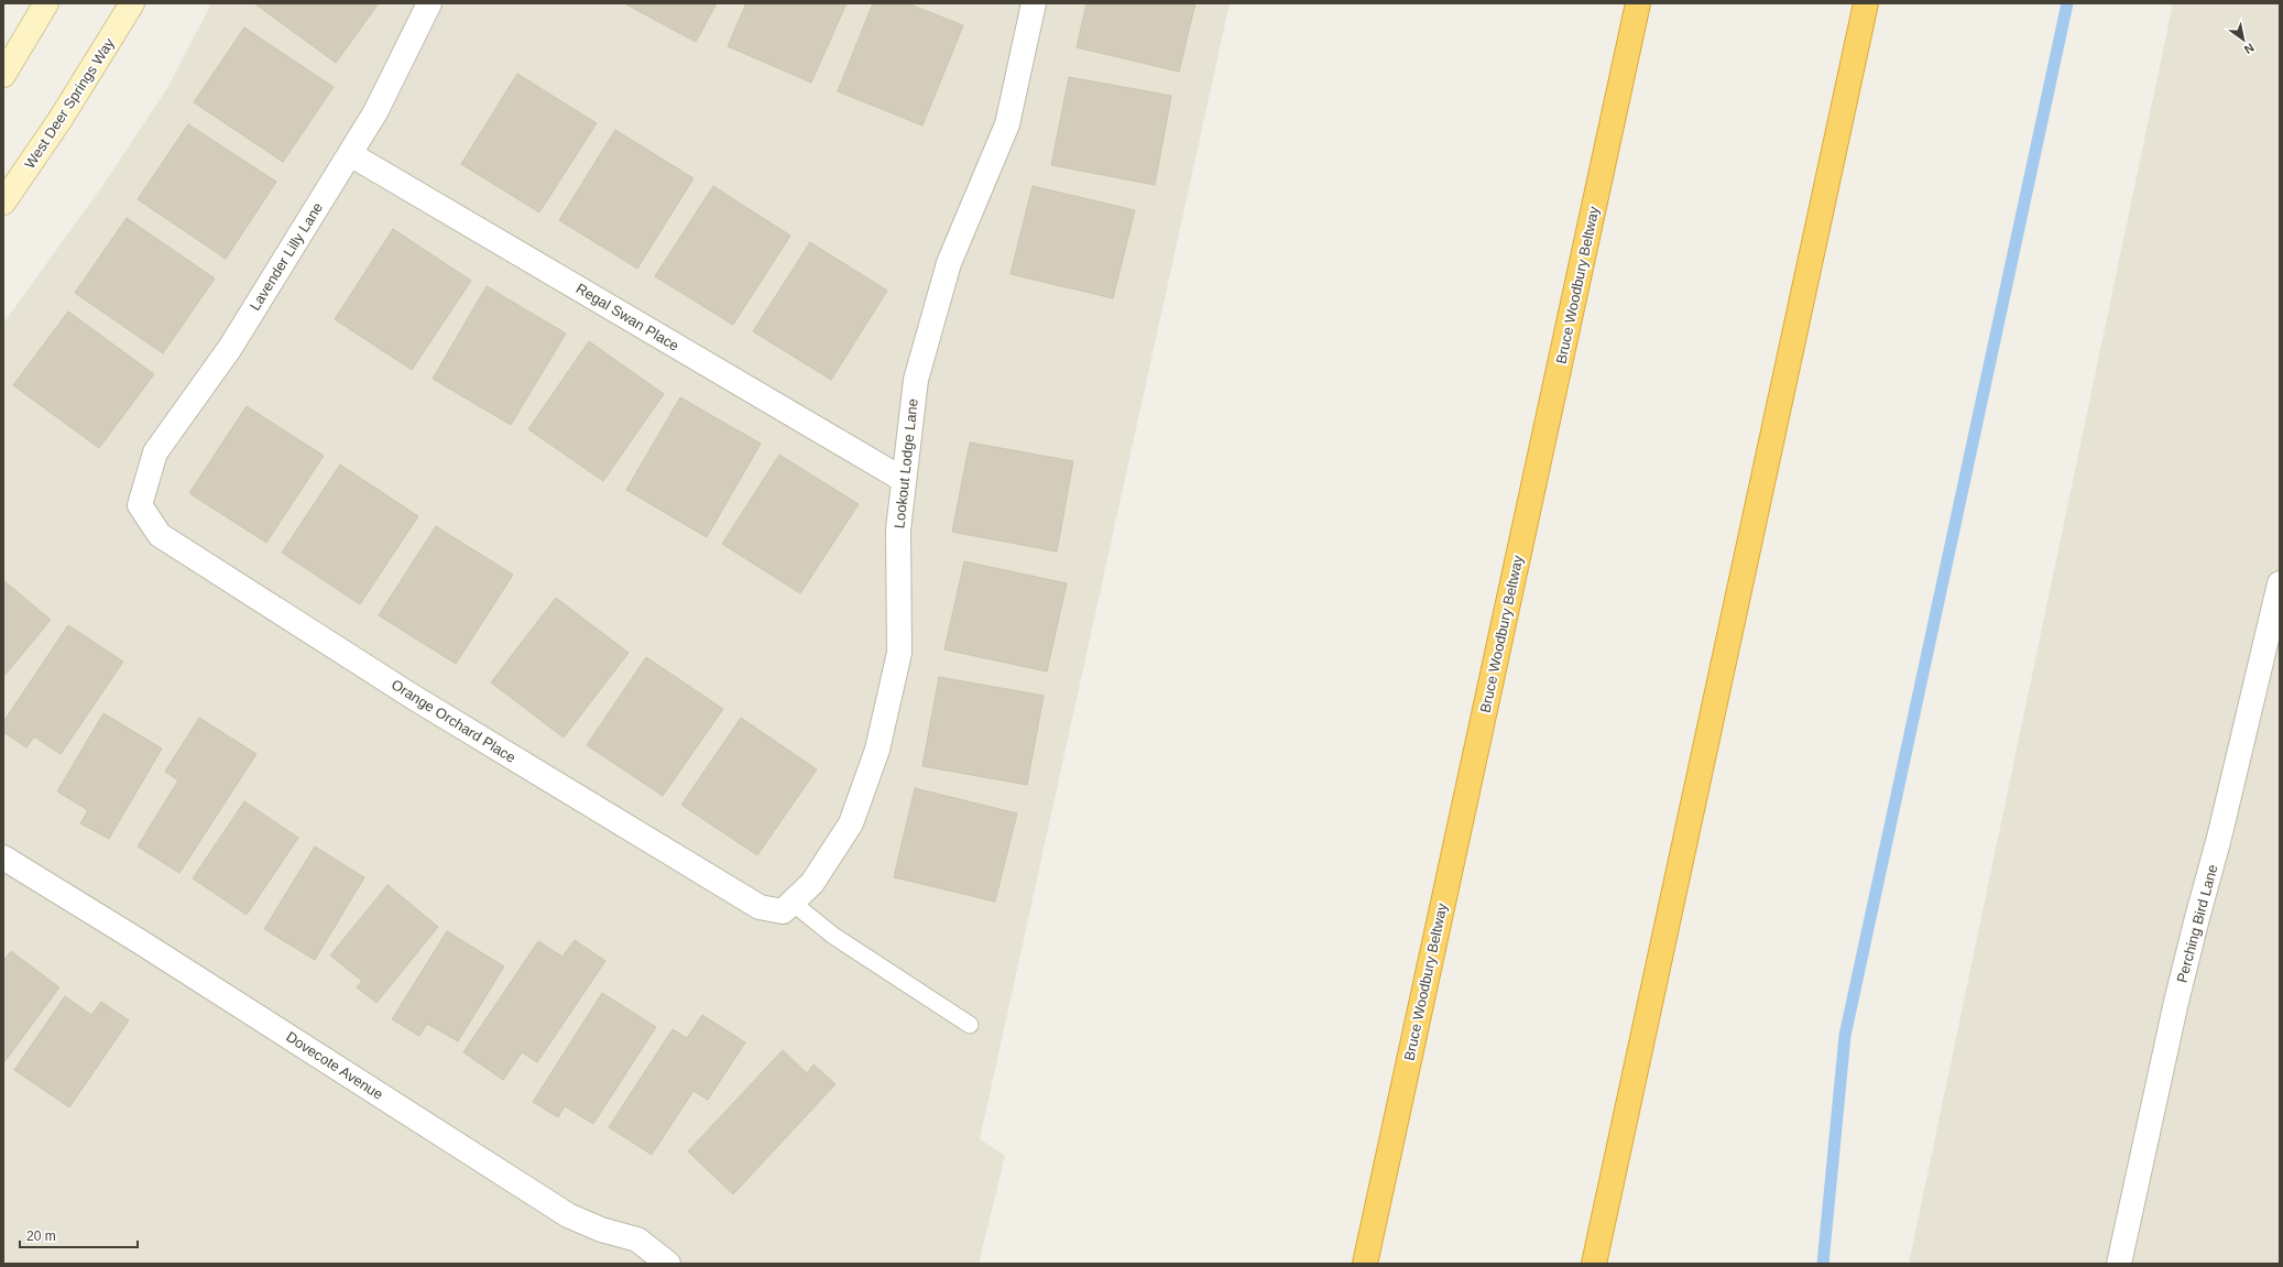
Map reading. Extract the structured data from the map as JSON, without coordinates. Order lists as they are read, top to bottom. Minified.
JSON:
{"streets":{"highway":["Bruce Woodbury Beltway"],"main road":["West Deer Springs Way"],"street":["Lavender Lilly Lane","Regal Swan Place","Lookout Lodge Lane","Orange Orchard Place","Perching Bird Lane","Dovecote Avenue"]},"crossings":[["Lavender Lilly Lane","Regal Swan Place"],["Lavender Lilly Lane","Orange Orchard Place"],["Regal Swan Place","Lookout Lodge Lane"],["Lookout Lodge Lane","Orange Orchard Place"]],"scale_bar":"20 m","north":"bottom right"}
